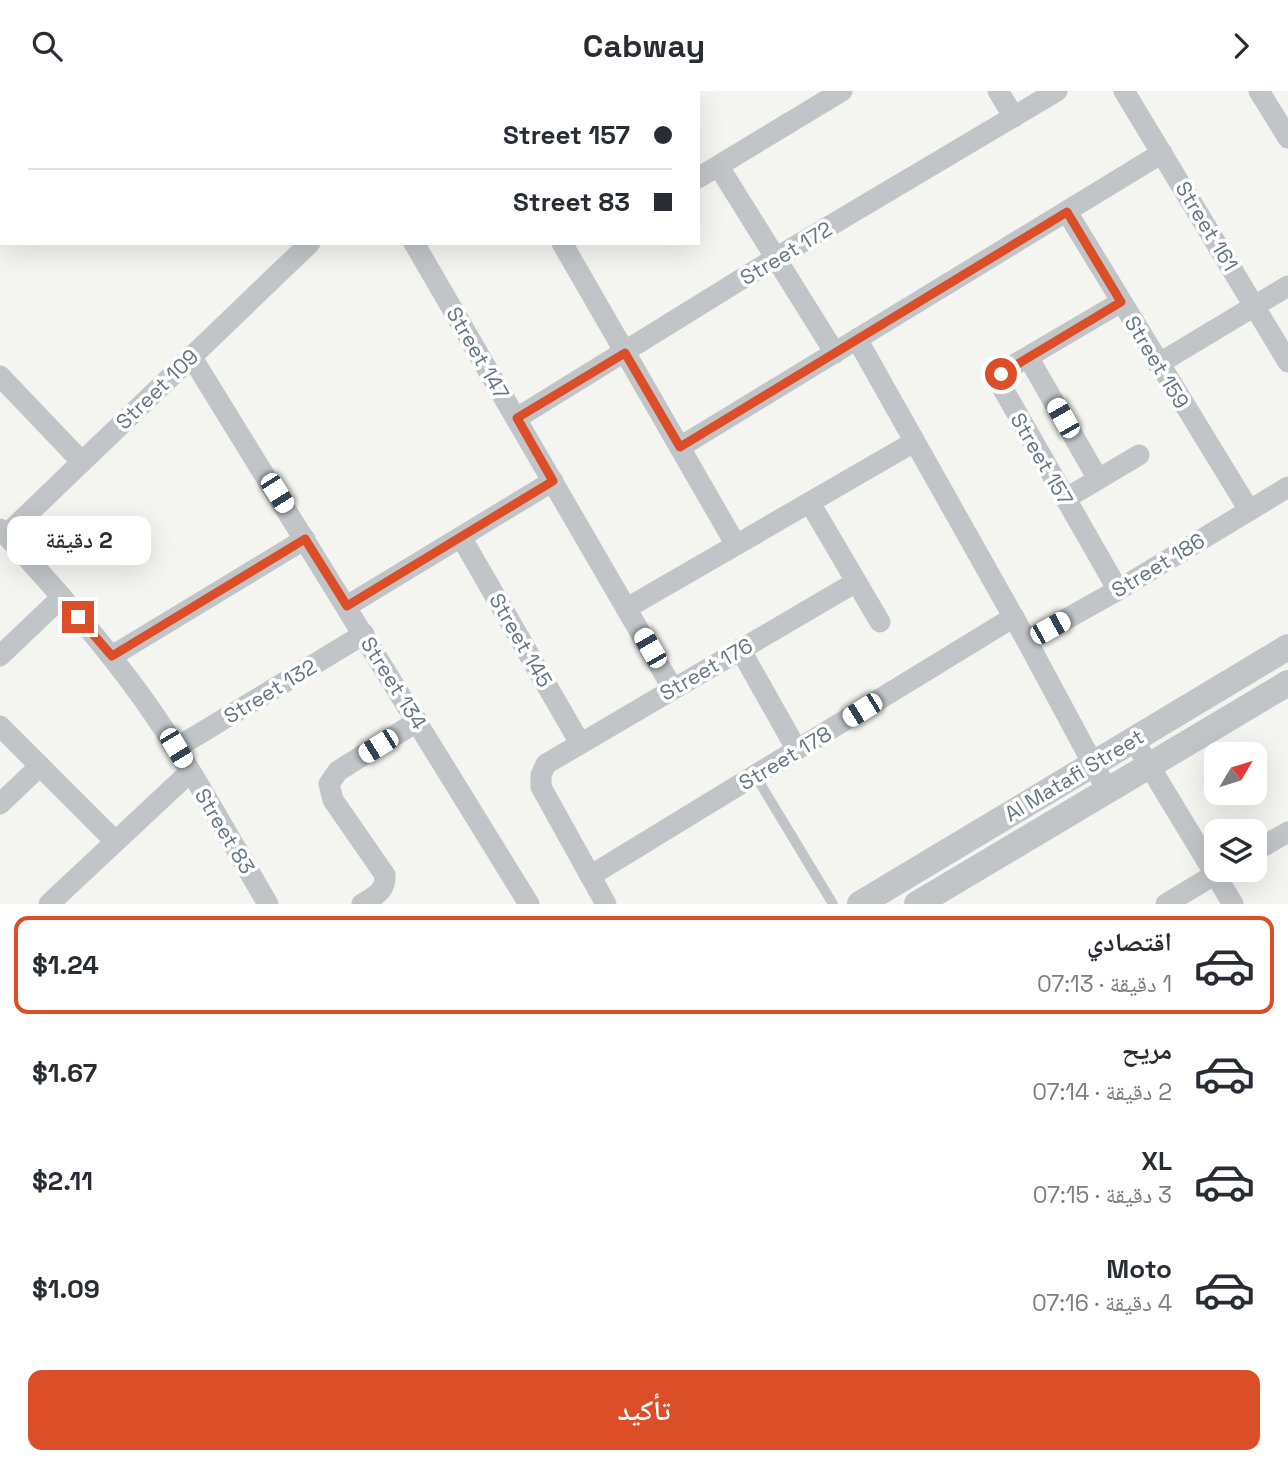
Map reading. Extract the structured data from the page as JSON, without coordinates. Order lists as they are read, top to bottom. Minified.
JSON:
{"streets":{"street":["Street 161","Street 172","Street 147","Street 159","Street 109","Street 157","Street 186","Street 145","Street 176","Street 134","Street 132","Street 178","Al Matafi Street","Street 83"]},"crossings":[["Street 172","Street 147"],["Street 147","Street 176"],["Street 159","Street 157"],["Street 159","Street 186"],["Street 109","Street 134"],["Street 109","Street 83"],["Street 157","Street 186"],["Street 145","Street 176"],["Street 176","Street 178"],["Street 134","Street 132"],["Street 132","Street 83"]],"north":"top right","page":{"header":"Cabway","banner":["Street 157","Street 83"],"bubble":"2 دقيقة","list":[{"name":"اقتصادي","note":"1 دقيقة · 07:13","value":"$1.24"},{"name":"مريح","note":"2 دقيقة · 07:14","value":"$1.67"},{"name":"XL","note":"3 دقيقة · 07:15","value":"$2.11"},{"name":"Moto","note":"4 دقيقة · 07:16","value":"$1.09"}],"buttons":"تأكيد"}}
